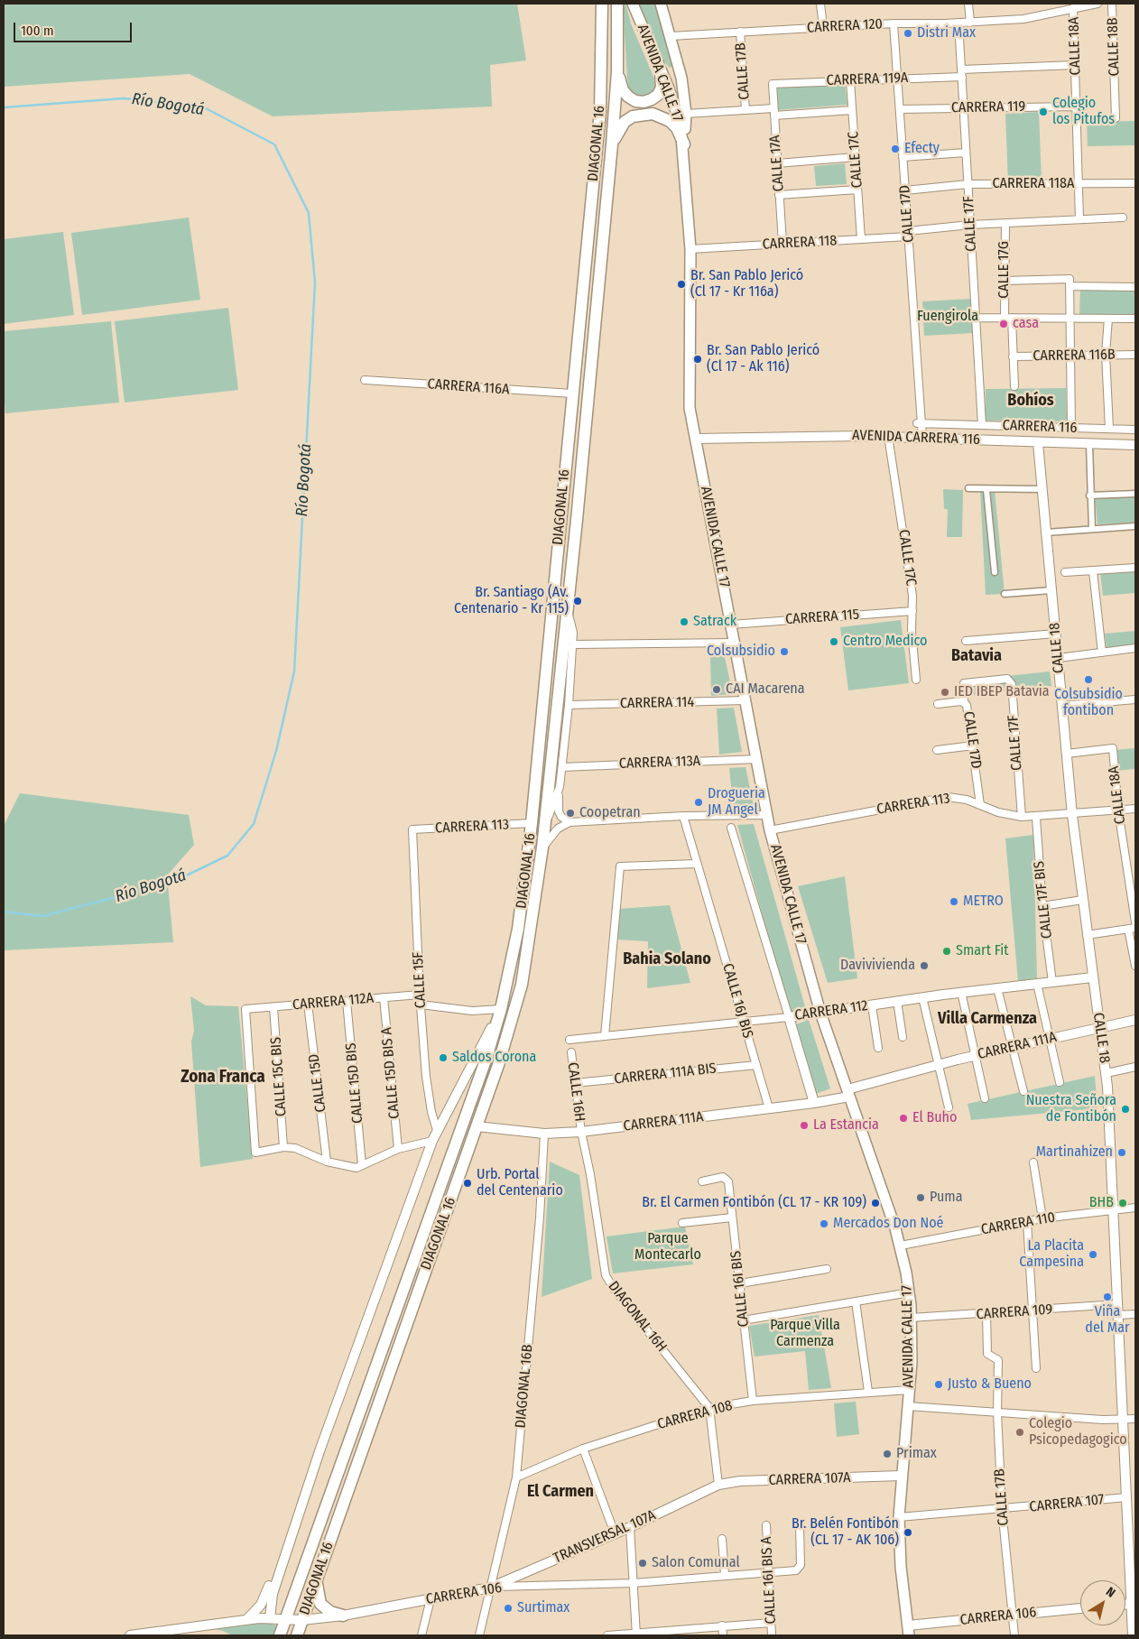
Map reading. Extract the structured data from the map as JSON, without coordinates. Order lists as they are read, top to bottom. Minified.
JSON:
{"streets":{"main road":["AVENIDA CALLE 17","DIAGONAL 16"],"street":["CARRERA 120","CALLE 18A","CALLE 18B","CALLE 17B","CARRERA 119A","CARRERA 119","CALLE 17C","CALLE 17A","CARRERA 118A","CALLE 17D","CALLE 17F","CARRERA 118","CALLE 17G","CARRERA 116B","CARRERA 116A","CARRERA 116","AVENIDA CARRERA 116","CARRERA 115","CALLE 18","CARRERA 114","CARRERA 113A","CARRERA 113","CALLE 17F BIS","CALLE 15F","CALLE 16J BIS","CARRERA 112A","CARRERA 112","CARRERA 111A","CALLE 15D BIS A","CARRERA 111A BIS","CALLE 15C BIS","CALLE 15D","CALLE 15D BIS","CALLE 16H","CARRERA 110","CALLE 16I BIS","CARRERA 109","DIAGONAL 16H","DIAGONAL 16B","CARRERA 108","CARRERA 107A","CARRERA 107","TRANSVERSAL 107A","CALLE 16I BIS A","CARRERA 106"]},"crossings":[["CARRERA 120","CALLE 18A"],["CARRERA 120","CALLE 17B"],["CARRERA 120","AVENIDA CALLE 17"],["CARRERA 120","CALLE 17D"],["CARRERA 120","CALLE 17F"],["CALLE 18A","CARRERA 119A"],["CALLE 18A","CARRERA 119"],["CALLE 18A","CARRERA 118A"],["CALLE 18A","CARRERA 118"],["CALLE 18A","CALLE 18"],["CALLE 18A","CARRERA 113"],["CALLE 17B","CARRERA 109"],["CALLE 17B","CARRERA 107"],["CALLE 17B","CARRERA 106"],["AVENIDA CALLE 17","CARRERA 118"],["AVENIDA CALLE 17","AVENIDA CARRERA 116"],["AVENIDA CALLE 17","CARRERA 115"],["AVENIDA CALLE 17","CARRERA 114"],["AVENIDA CALLE 17","CARRERA 113A"],["AVENIDA CALLE 17","CARRERA 113"],["AVENIDA CALLE 17","CARRERA 112"],["AVENIDA CALLE 17","CARRERA 111A"],["AVENIDA CALLE 17","CARRERA 110"],["AVENIDA CALLE 17","CARRERA 109"],["AVENIDA CALLE 17","CARRERA 108"],["AVENIDA CALLE 17","CARRERA 107A"],["AVENIDA CALLE 17","CARRERA 107"],["AVENIDA CALLE 17","CARRERA 106"],["CARRERA 119A","CALLE 17C"],["CARRERA 119A","CALLE 17A"],["CARRERA 119A","CALLE 17D"],["CARRERA 119A","CALLE 17F"],["CARRERA 119","CALLE 17D"],["CARRERA 119","CALLE 17F"],["DIAGONAL 16","CARRERA 116A"],["DIAGONAL 16","CARRERA 114"],["DIAGONAL 16","CARRERA 113A"],["DIAGONAL 16","CARRERA 113"],["DIAGONAL 16","CALLE 15F"],["DIAGONAL 16","CARRERA 111A"],["DIAGONAL 16","CARRERA 106"],["CALLE 17C","CARRERA 118"],["CALLE 17C","AVENIDA CARRERA 116"],["CALLE 17C","CARRERA 115"],["CALLE 17A","CARRERA 118"],["CARRERA 118A","CALLE 17D"],["CARRERA 118A","CALLE 17F"],["CALLE 17D","CALLE 17F"],["CALLE 17D","CARRERA 118"],["CALLE 17D","CARRERA 116"],["CALLE 17D","AVENIDA CARRERA 116"],["CALLE 17D","CARRERA 113"],["CALLE 17F","CARRERA 118"],["CALLE 17F","CARRERA 116"],["CALLE 17F","CARRERA 113"],["CARRERA 118","CALLE 17G"],["CALLE 17G","CARRERA 116B"],["AVENIDA CARRERA 116","CALLE 18"],["CALLE 18","CARRERA 113"],["CALLE 18","CARRERA 112"],["CALLE 18","CARRERA 111A"],["CALLE 18","CARRERA 110"],["CALLE 18","CARRERA 109"],["CALLE 18","CARRERA 107"],["CARRERA 113","CALLE 17F BIS"],["CARRERA 113","CALLE 15F"],["CALLE 17F BIS","CARRERA 112"],["CALLE 15F","CARRERA 112A"],["CALLE 16J BIS","CARRERA 112"],["CALLE 16J BIS","CARRERA 111A"],["CALLE 16J BIS","CARRERA 111A BIS"],["CARRERA 112A","CALLE 15D BIS A"],["CARRERA 112A","CALLE 15C BIS"],["CARRERA 112A","CALLE 15D"],["CARRERA 112A","CALLE 15D BIS"],["CARRERA 111A","CALLE 16H"],["CARRERA 111A","DIAGONAL 16H"],["CARRERA 111A","DIAGONAL 16B"],["CARRERA 111A BIS","CALLE 16H"],["CALLE 16H","DIAGONAL 16H"],["CALLE 16I BIS","CARRERA 108"],["DIAGONAL 16H","CARRERA 108"],["DIAGONAL 16B","CARRERA 108"],["DIAGONAL 16B","TRANSVERSAL 107A"],["DIAGONAL 16B","CARRERA 106"],["CARRERA 107A","TRANSVERSAL 107A"],["TRANSVERSAL 107A","CARRERA 106"],["CALLE 16I BIS A","CARRERA 106"]],"districts":["Bohíos","Batavia","Bahia Solano","Villa Carmenza","Zona Franca","El Carmen"],"water":["Río Bogotá"],"parks":["Fuengirola","Parque Montecarlo","Parque Villa Carmenza"],"places":["Distri Max","Colegio los Pitufos","Efecty","Br. San Pablo Jericó (Cl 17 - Kr 116a)","casa","Br. San Pablo Jericó (Cl 17 - Ak 116)","Br. Santiago (Av. Centenario - Kr 115)","Satrack","Centro Medico","Colsubsidio","Colsubsidio fontibon","CAI Macarena","IED IBEP Batavia","Drogueria JM Angel","Coopetran","METRO","Smart Fit","Davivivienda","Saldos Corona","Nuestra Señora de Fontibón","El Buho","La Estancia","Martinahizen","Urb. Portal del Centenario","Puma","Br. El Carmen Fontibón (CL 17 - KR 109)","BHB","Mercados Don Noé","La Placita Campesina","Viña del Mar","Justo & Bueno","Colegio Psicopedagogico","Primax","Br. Belén Fontibón (CL 17 - AK 106)","Salon Comunal","Surtimax"],"scale_bar":"100 m","north":"top right"}
